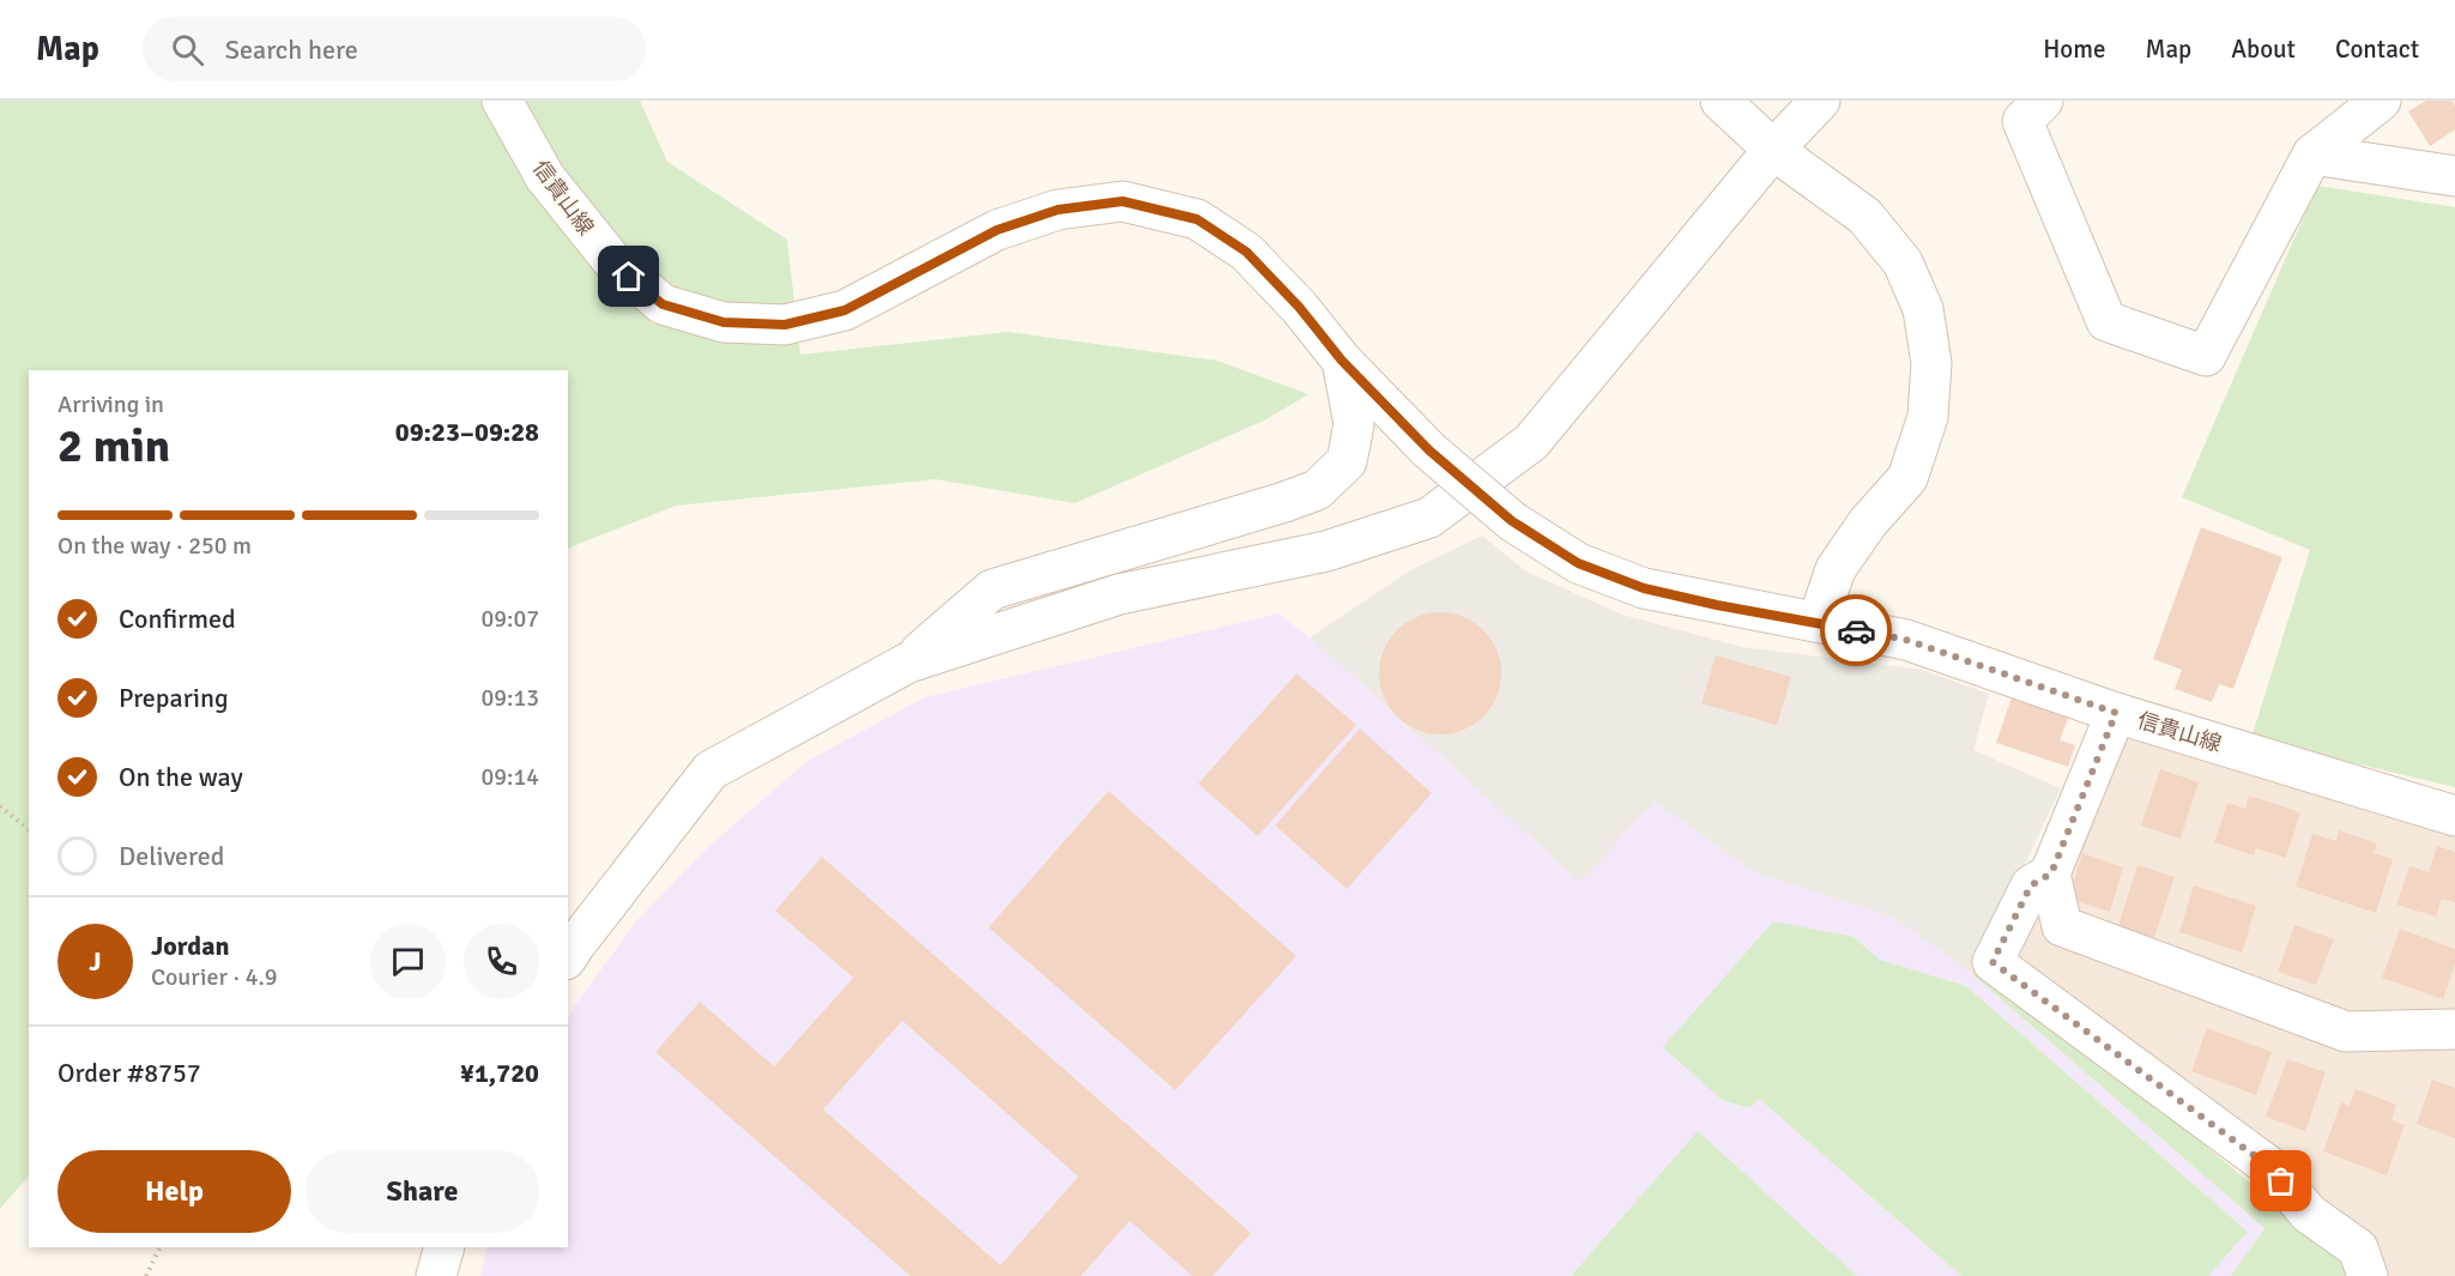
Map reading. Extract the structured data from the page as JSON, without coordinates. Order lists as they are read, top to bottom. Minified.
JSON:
{"streets":{"street":["信貴山線"]},"page":{"header":"Map","search":"Search here","nav":["Home","Map","About","Contact"],"heading":["2 min","Arriving in","09:23–09:28"],"panel":["Jordan","Courier · 4.9","Order #8757","¥1,720"],"bar":"On the way · 250 m","list":[["Confirmed","09:07"],["Preparing","09:13"],["On the way","09:14"],"Delivered"],"round":"J","buttons":["Help","Share"]}}
